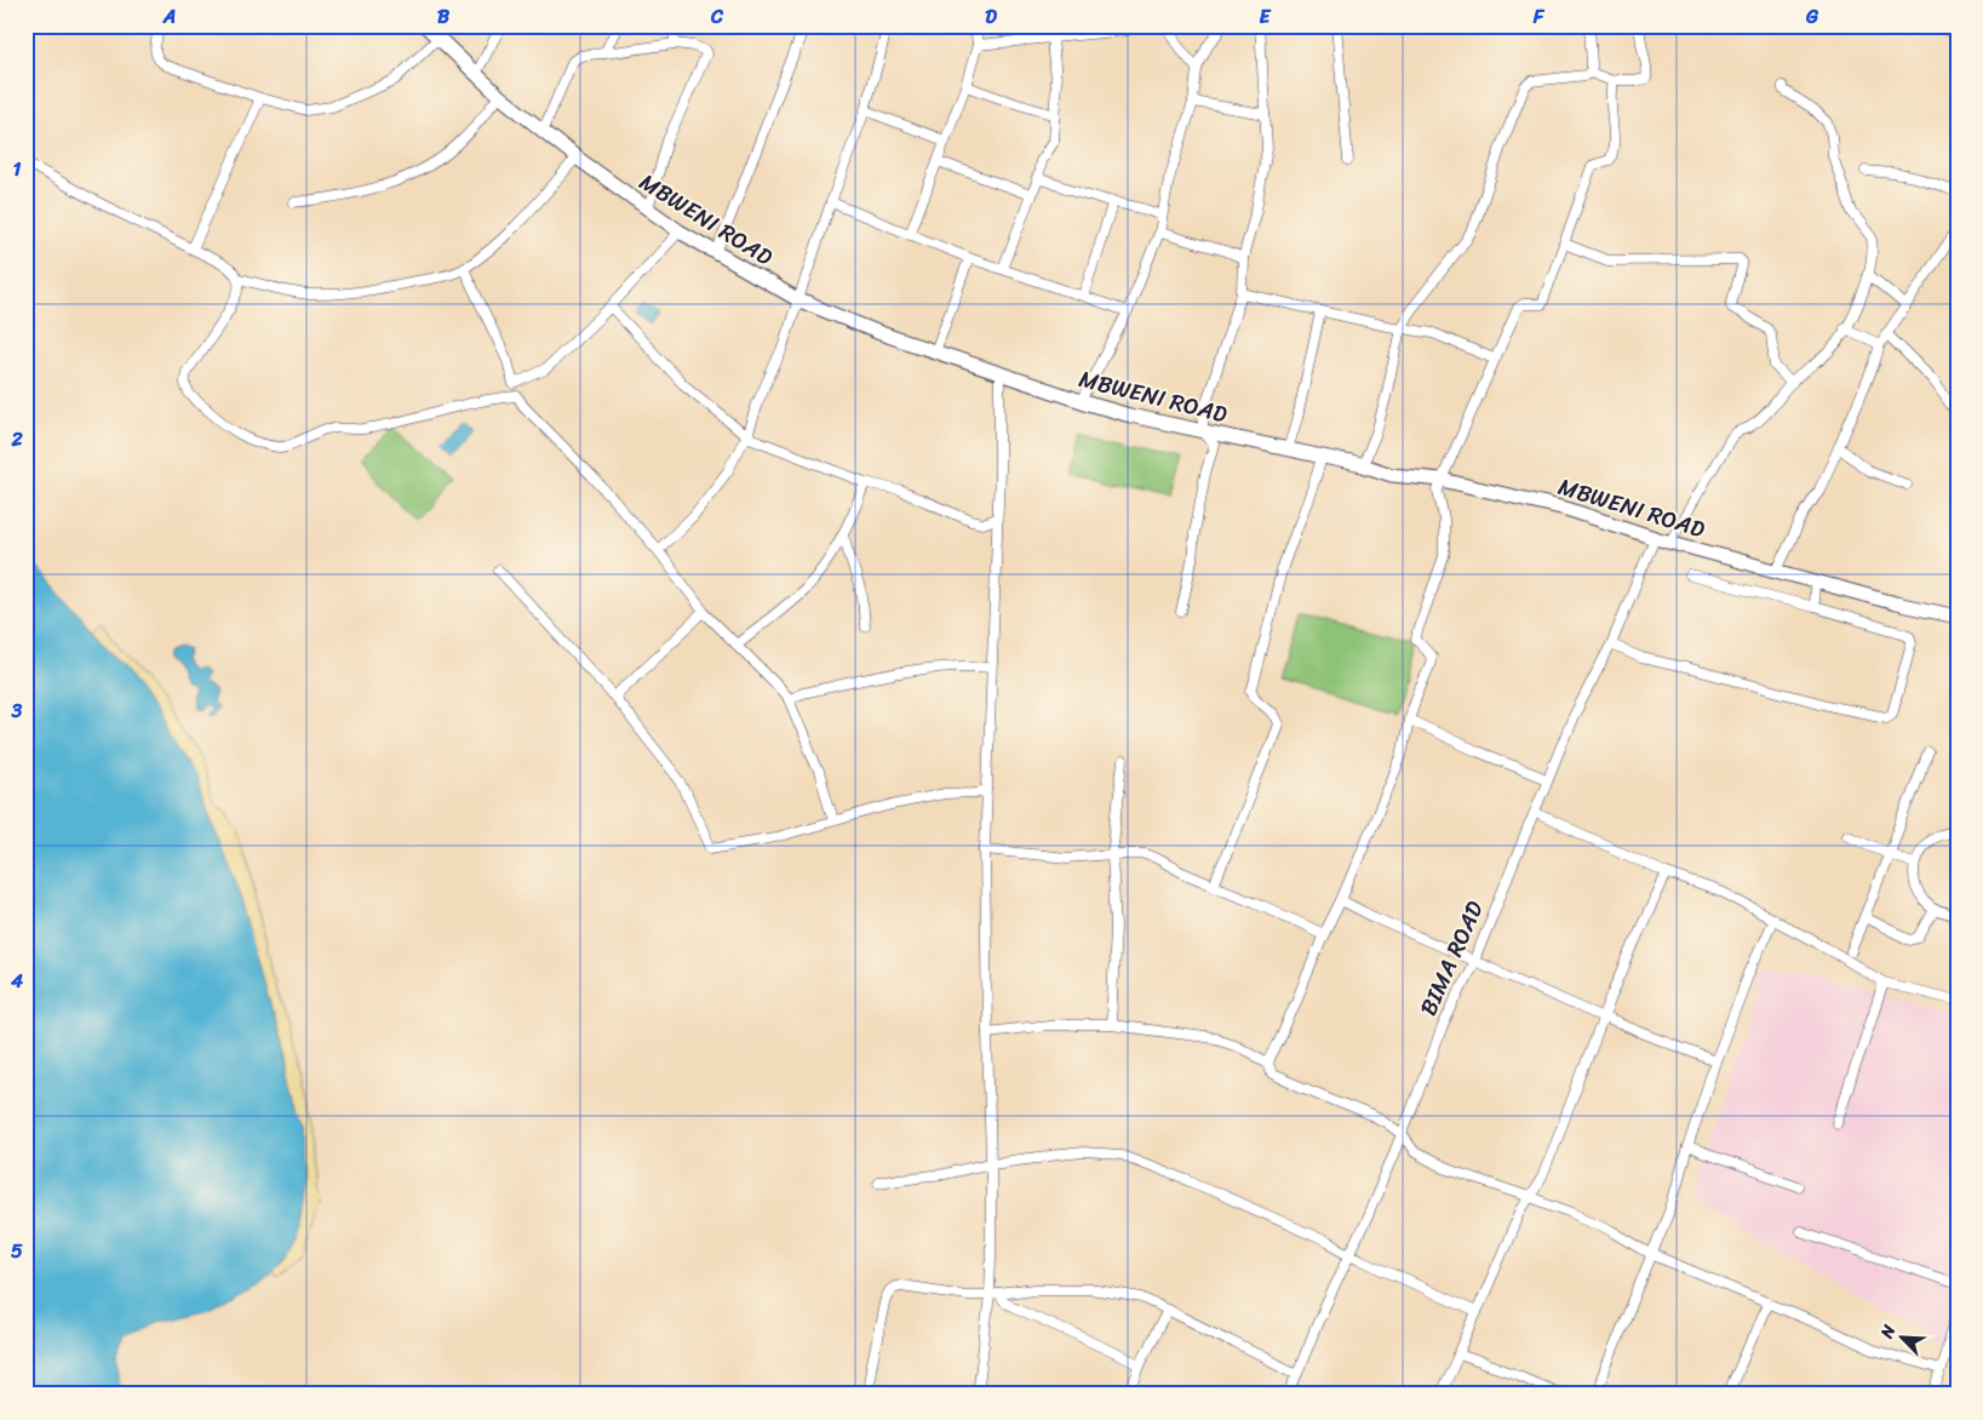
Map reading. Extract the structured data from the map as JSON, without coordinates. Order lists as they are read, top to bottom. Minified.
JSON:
{"streets":{"street":["MBWENI ROAD","BIMA ROAD"]},"crossings":[["MBWENI ROAD","BIMA ROAD"]],"north":"top left","grid":{"columns":["A","B","C","D","E","F","G"],"rows":["1","2","3","4","5"]}}
